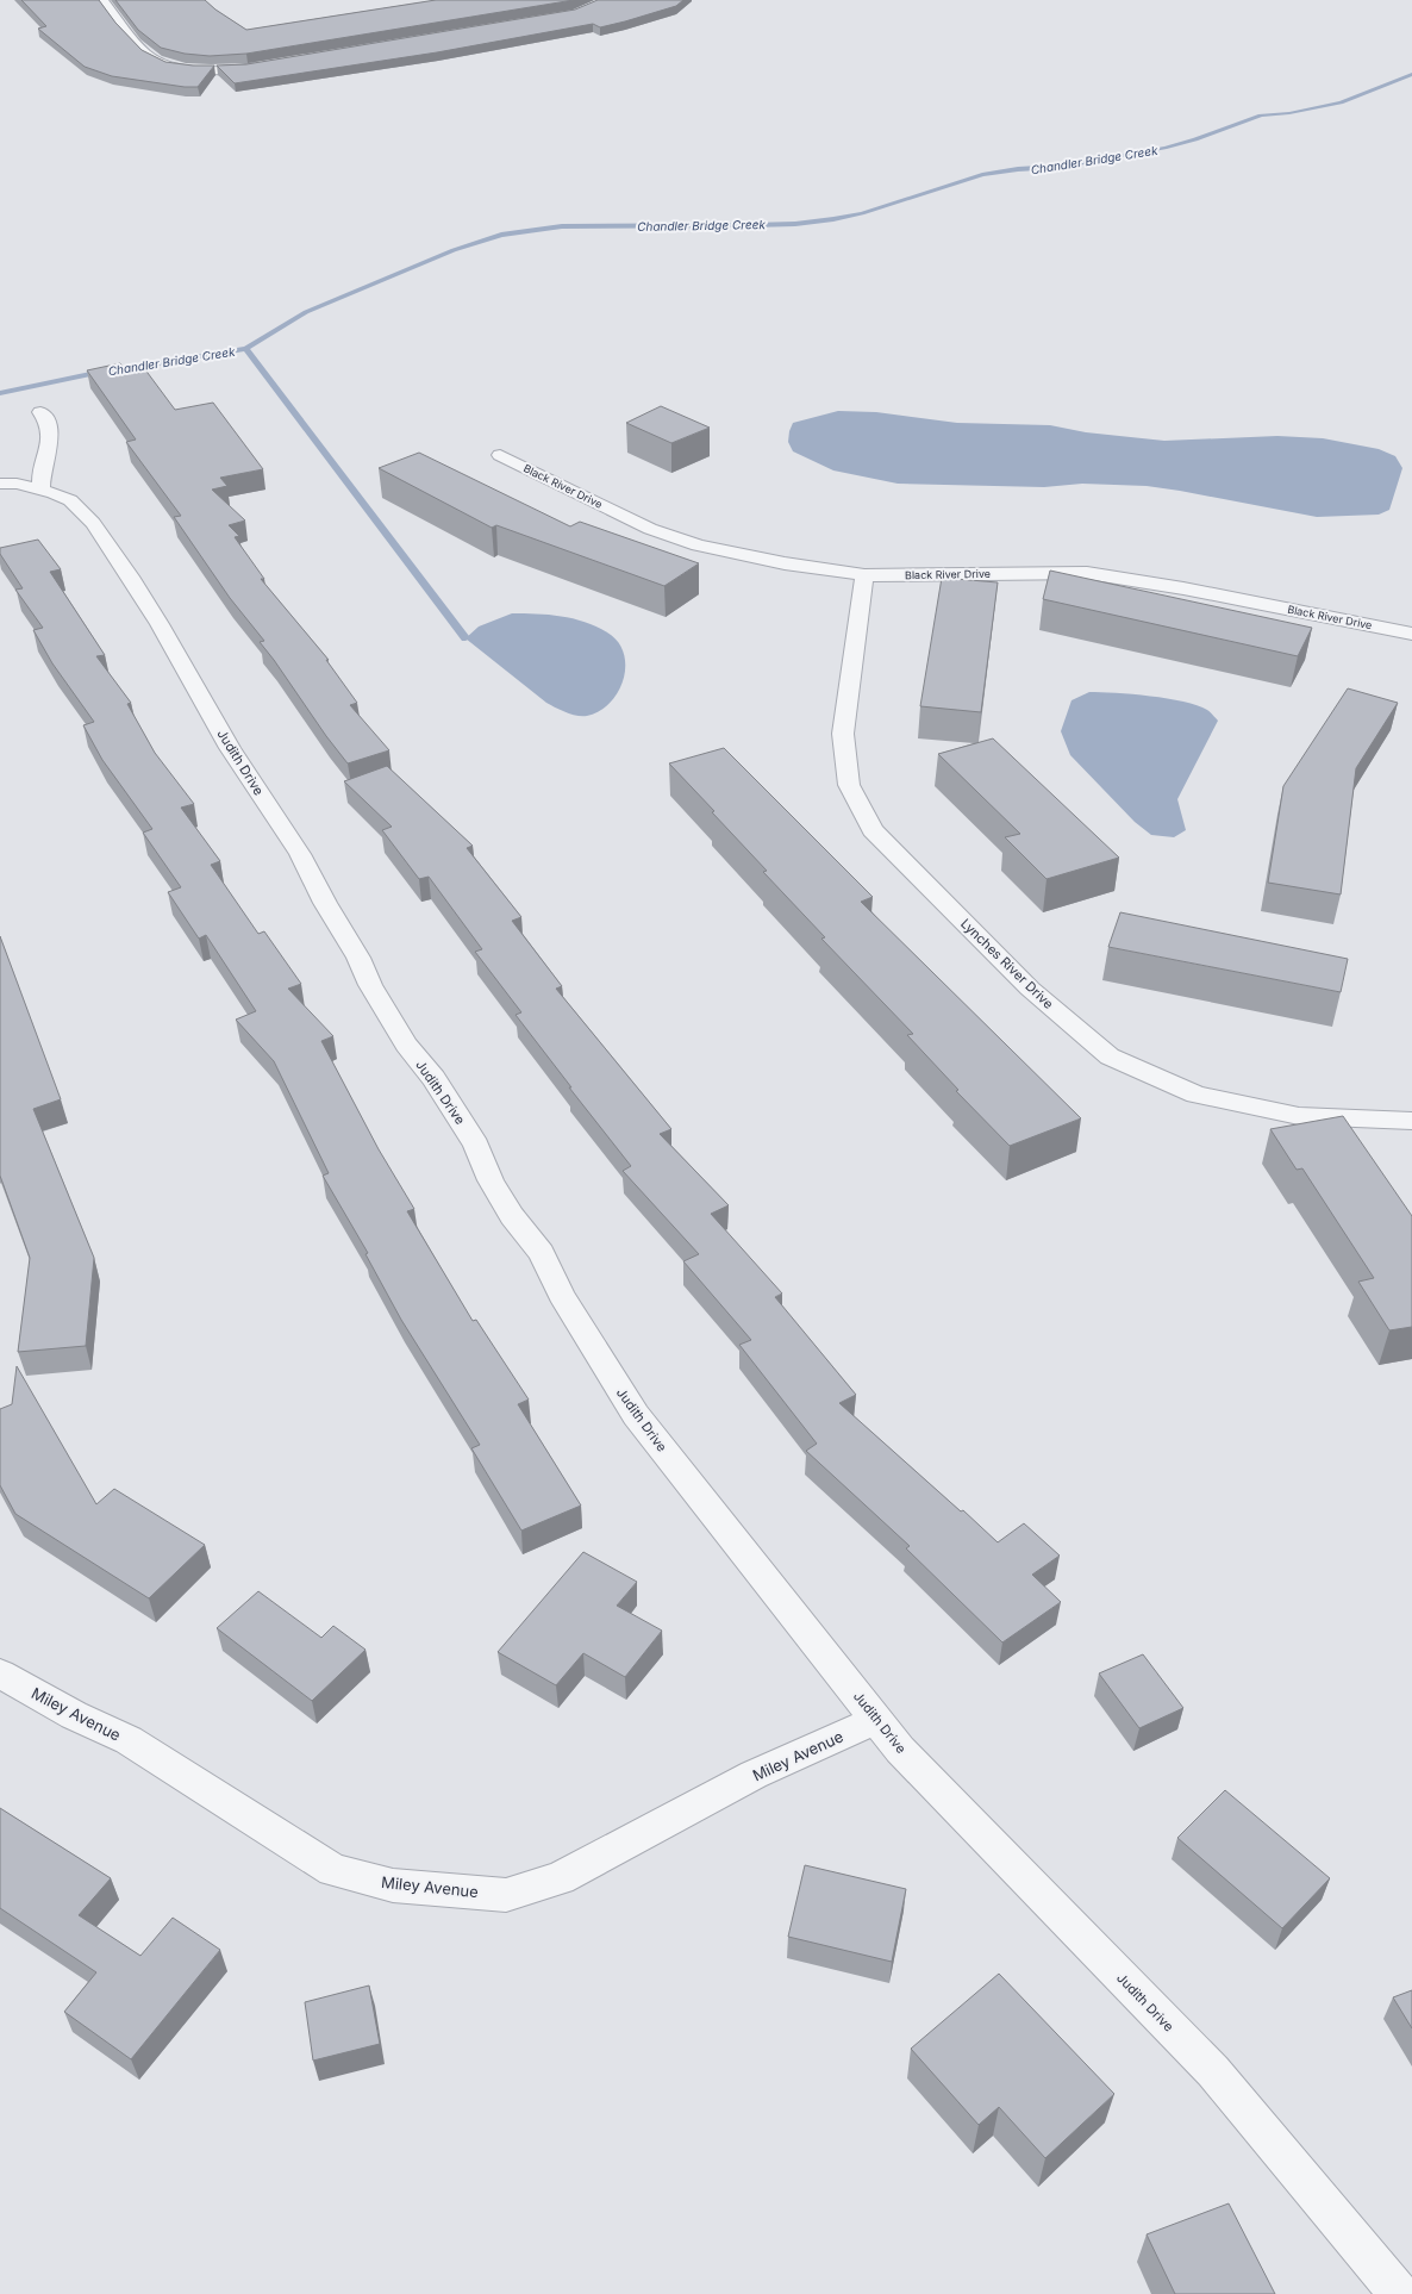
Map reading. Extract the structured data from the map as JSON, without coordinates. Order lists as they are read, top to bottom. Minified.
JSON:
{"streets":{"street":["Black River Drive","Judith Drive","Lynches River Drive","Miley Avenue"]},"crossings":[["Black River Drive","Lynches River Drive"],["Judith Drive","Miley Avenue"]],"water":["Chandler Bridge Creek"]}
